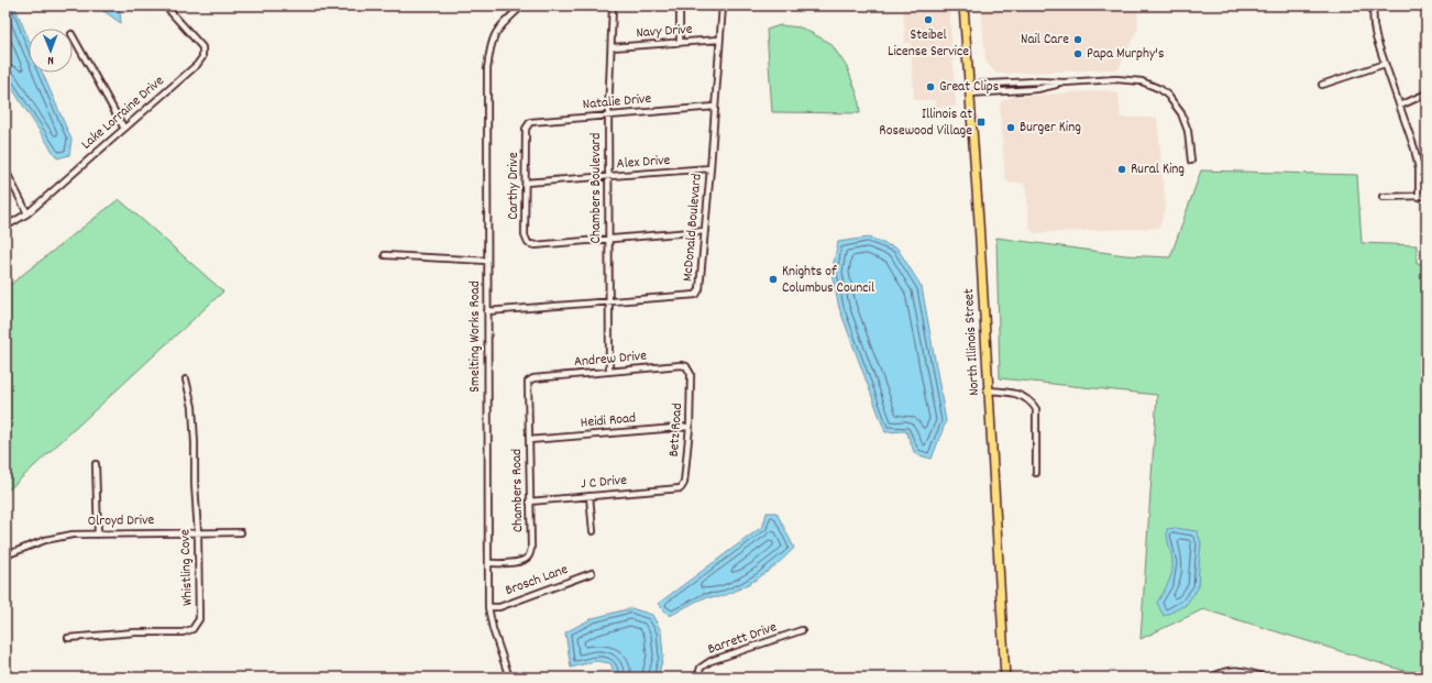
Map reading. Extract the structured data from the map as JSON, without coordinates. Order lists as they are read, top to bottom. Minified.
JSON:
{"streets":{"main road":["North Illinois Street"],"street":["Navy Drive","Natalie Drive","Lake Lorraine Drive","Alex Drive","Carthy Drive","Chambers Boulevard","McDonald Boulevard","Smelting Works Road","Andrew Drive","Heidi Road","Betz Road","J C Drive","Chambers Road","Olroyd Drive","Whistling Cove","Brosch Lane","Barrett Drive"]},"crossings":[["Navy Drive","Chambers Boulevard"],["Navy Drive","McDonald Boulevard"],["Natalie Drive","Carthy Drive"],["Natalie Drive","Chambers Boulevard"],["Natalie Drive","McDonald Boulevard"],["Alex Drive","Carthy Drive"],["Alex Drive","Chambers Boulevard"],["Alex Drive","McDonald Boulevard"],["Carthy Drive","Chambers Boulevard"],["Chambers Boulevard","McDonald Boulevard"],["Chambers Boulevard","Andrew Drive"],["McDonald Boulevard","Smelting Works Road"],["Smelting Works Road","Chambers Road"],["Smelting Works Road","Brosch Lane"],["Andrew Drive","Betz Road"],["Andrew Drive","Chambers Road"],["Heidi Road","Betz Road"],["Heidi Road","Chambers Road"],["Betz Road","J C Drive"],["J C Drive","Chambers Road"],["Olroyd Drive","Whistling Cove"]],"places":{"other":["Steibel License Service","Nail Care","Papa Murphy's","Great Clips","Burger King","Rural King","Knights of Columbus Council"],"transit":["Illinois at Rosewood Village"]},"north":"bottom"}
